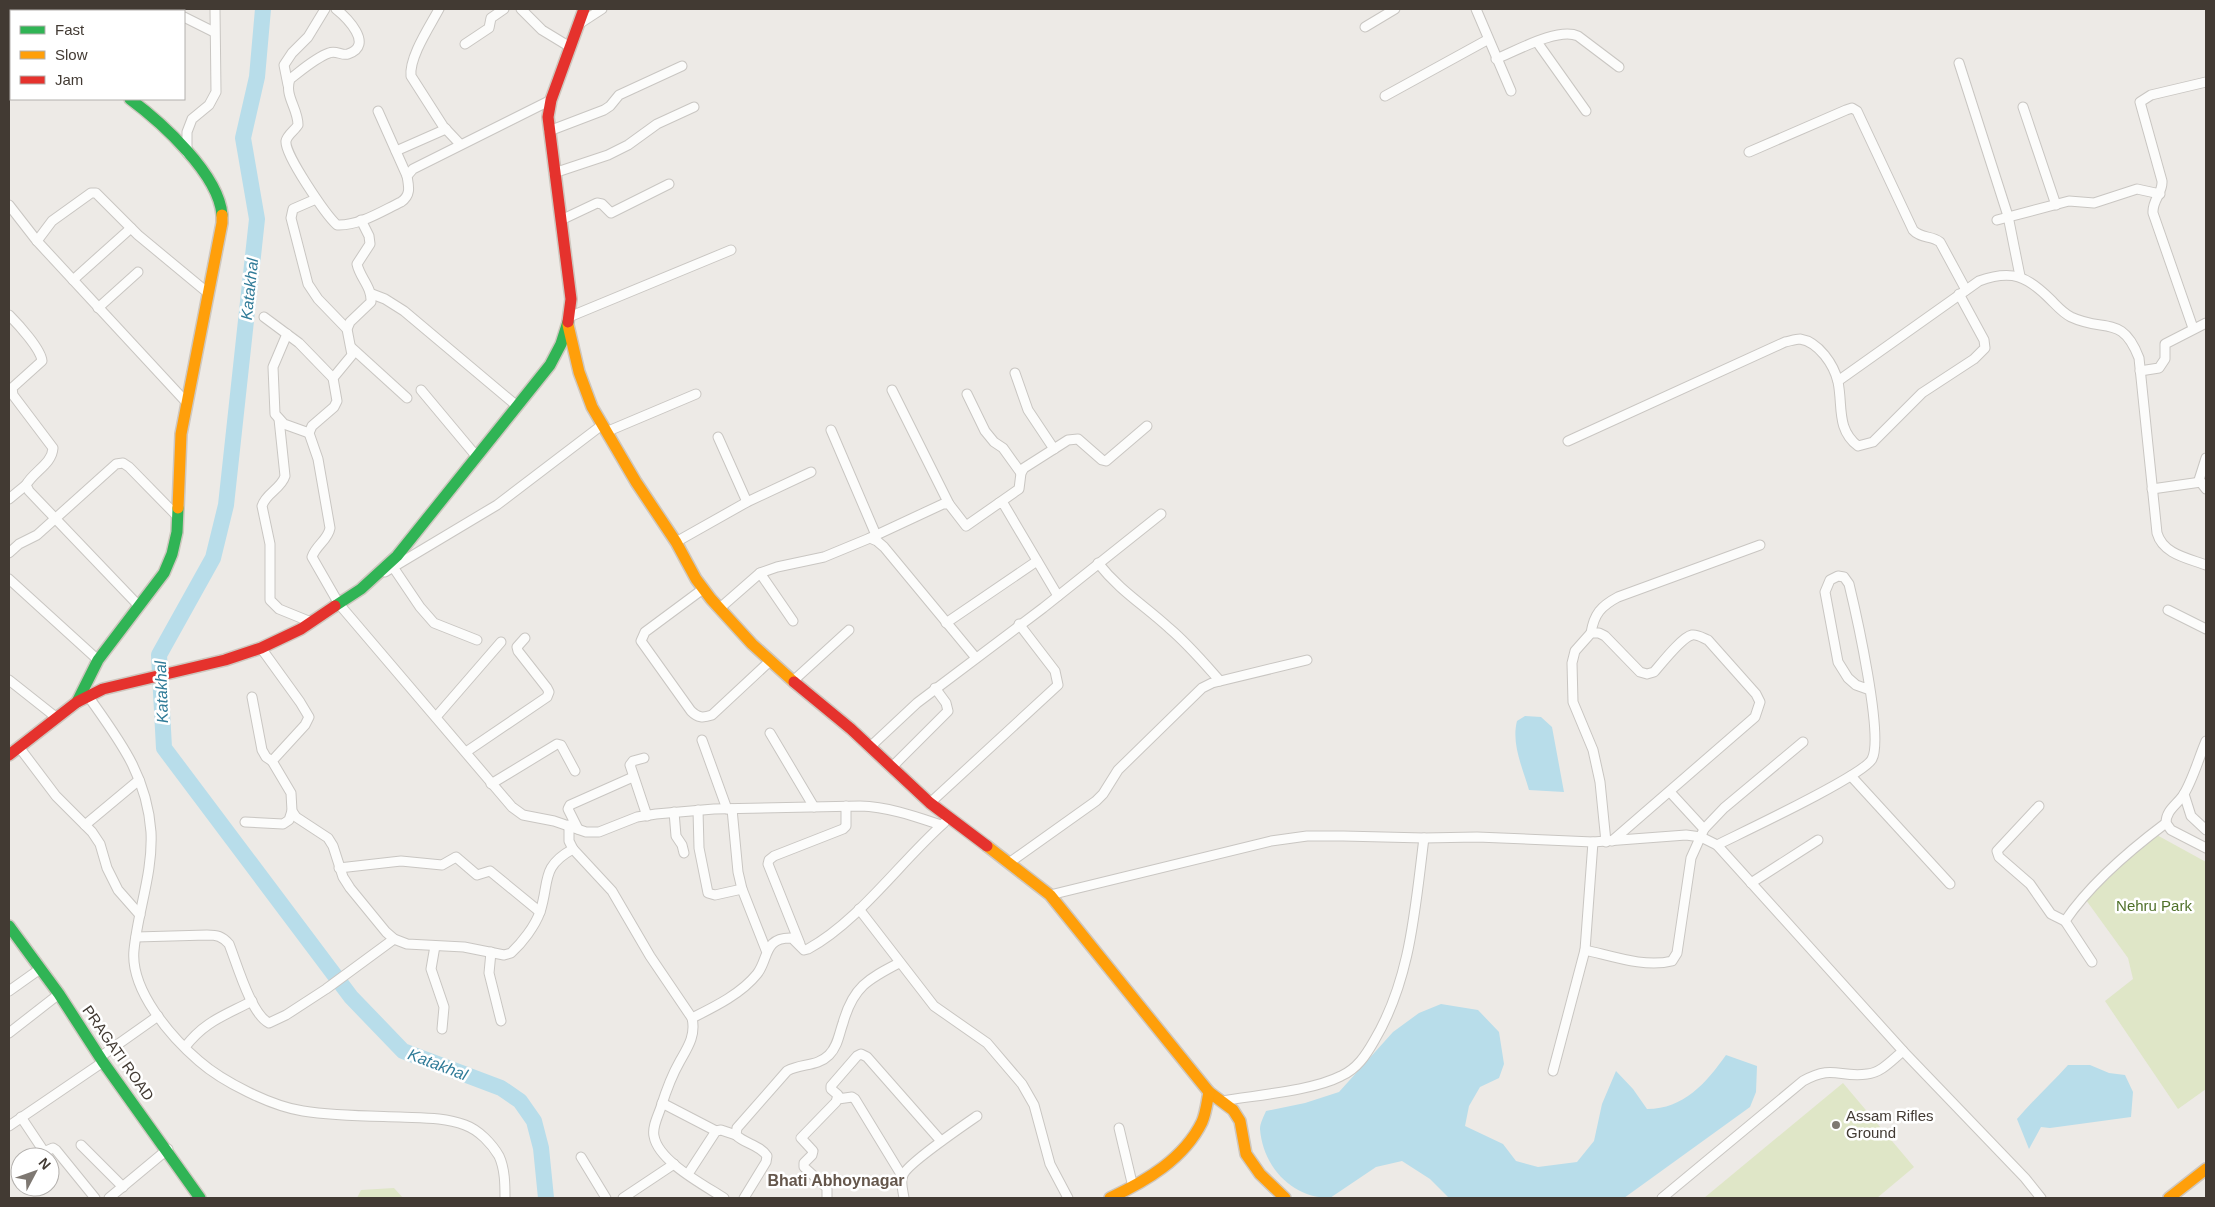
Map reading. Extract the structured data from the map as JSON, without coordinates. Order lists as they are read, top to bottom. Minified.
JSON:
{"streets":{"street":["PRAGATI ROAD"]},"districts":["Bhati Abhoynagar"],"water":["Katakhal"],"parks":["Nehru Park"],"places":["Assam Rifles Ground"],"legend":["Fast","Slow","Jam"],"north":"top right"}
